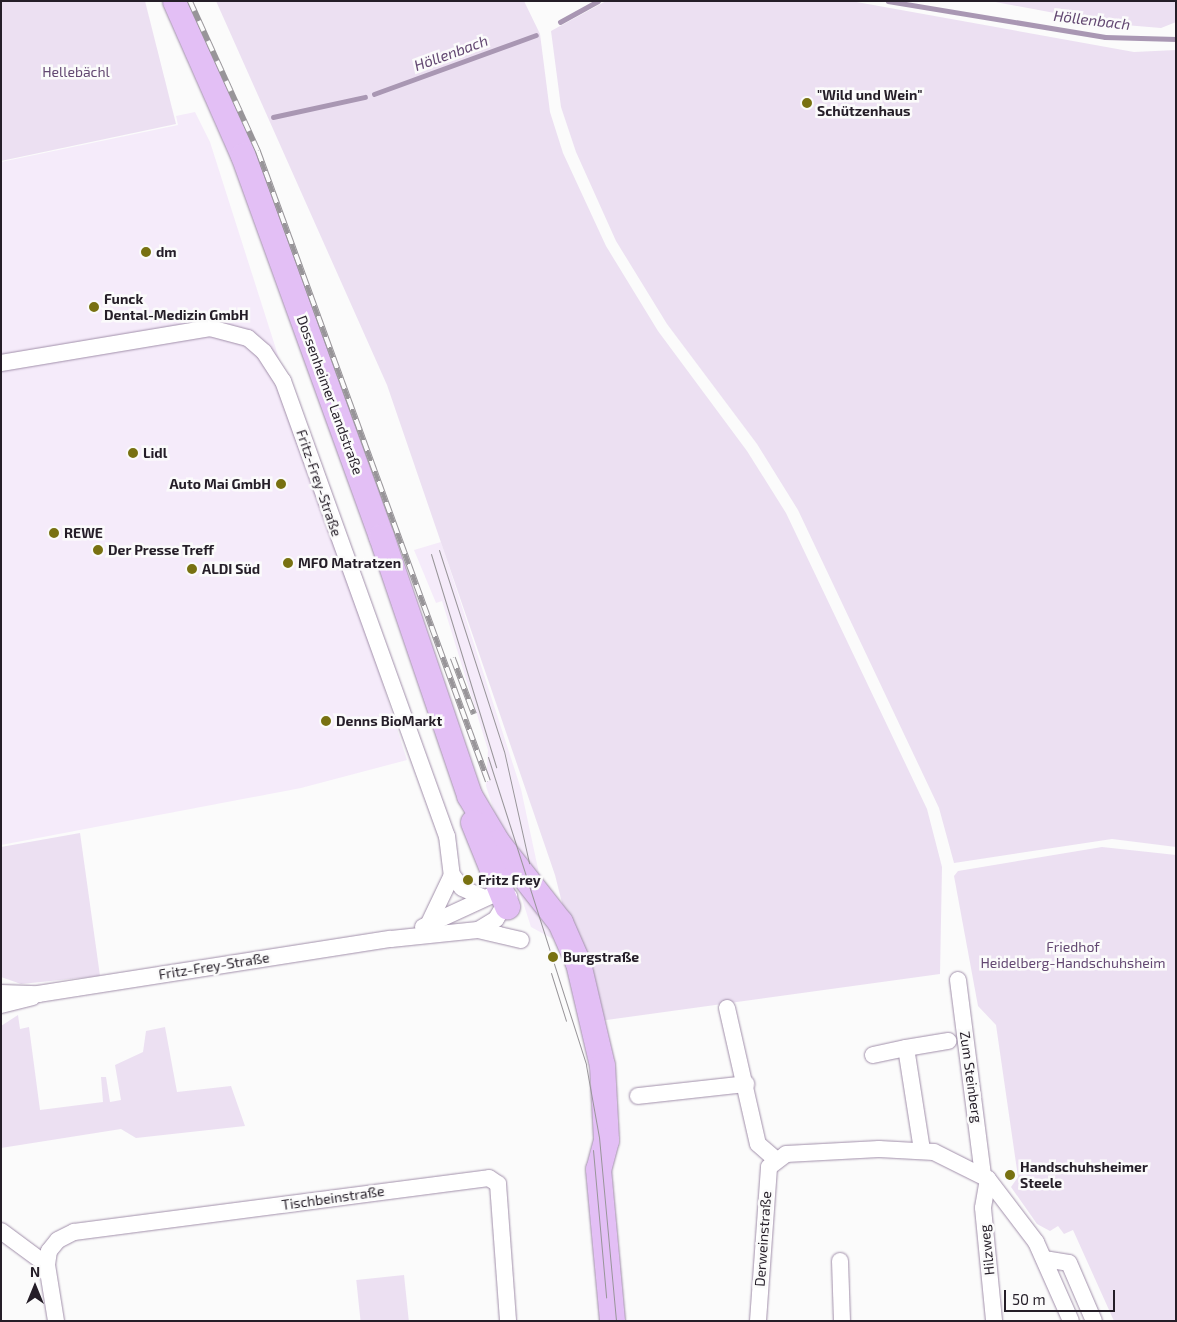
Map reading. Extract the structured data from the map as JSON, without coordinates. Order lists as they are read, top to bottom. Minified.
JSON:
{"streets":{"main road":["Dossenheimer Landstraße"],"street":["Fritz-Frey-Straße","Zum Steinberg","Tischbeinstraße","Derweinstraße","Hilzweg"]},"crossings":[["Dossenheimer Landstraße","Fritz-Frey-Straße"],["Zum Steinberg","Hilzweg"]],"water":["Höllenbach"],"parks":["Hellebächl","Friedhof Heidelberg-Handschuhsheim"],"places":["\"Wild und Wein\" Schützenhaus","dm","Funck Dental-Medizin GmbH","Lidl","Auto Mai GmbH","REWE","Der Presse Treff","MFO Matratzen","ALDI Süd","Denns BioMarkt","Fritz Frey","Burgstraße","Handschuhsheimer Steele"],"scale_bar":"50 m","north":"top"}
